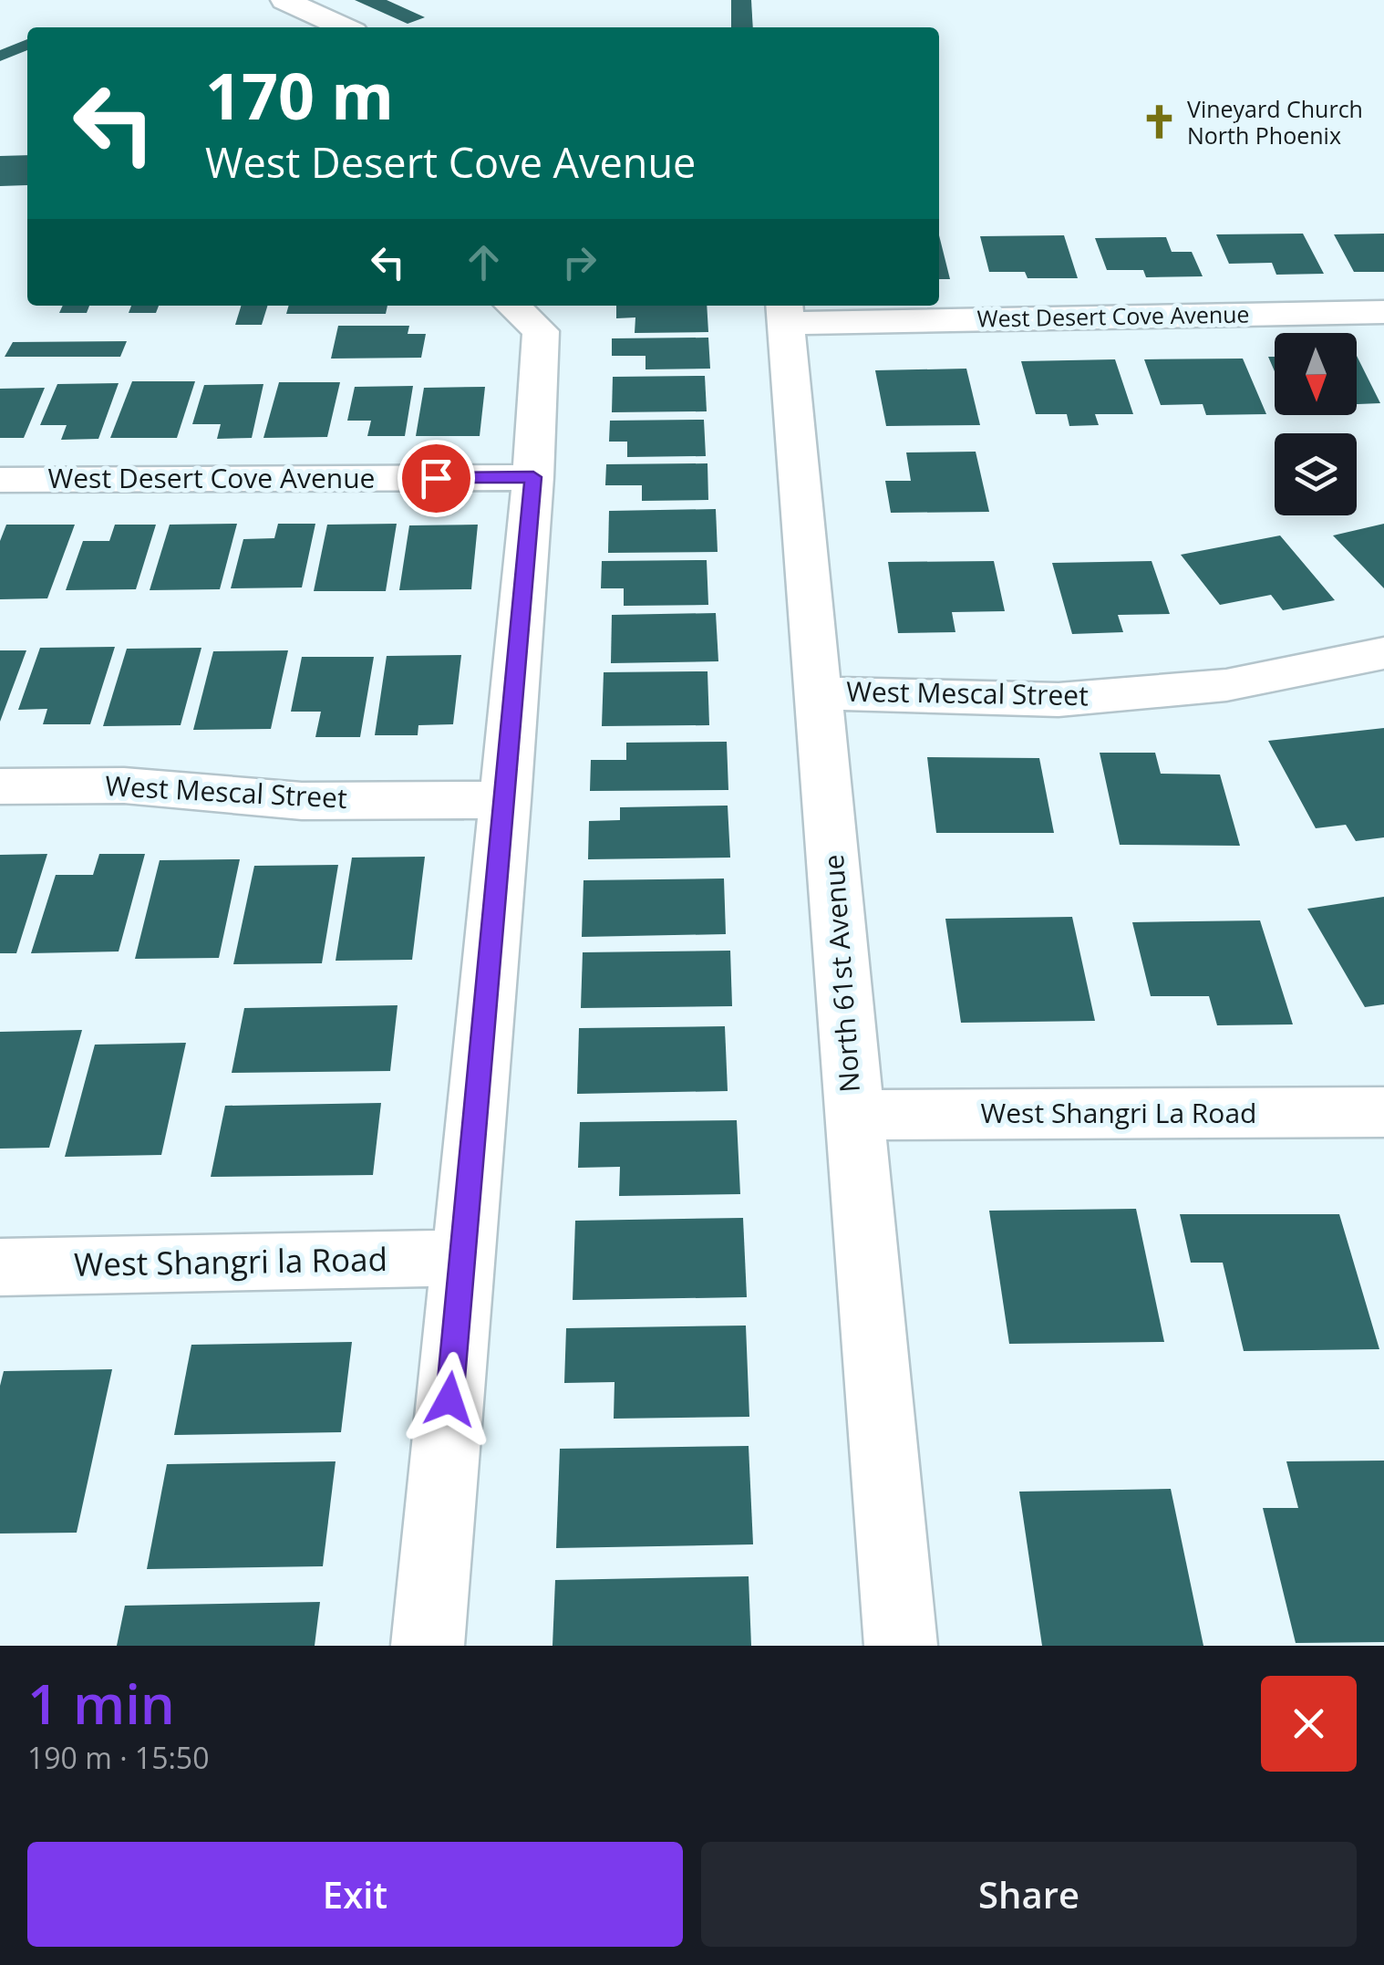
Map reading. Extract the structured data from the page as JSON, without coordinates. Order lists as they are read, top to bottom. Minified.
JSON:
{"streets":{"street":["West Desert Cove Avenue","West Mescal Street","North 61st Avenue","West Shangri La Road","West Shangri la Road"]},"crossings":[["West Desert Cove Avenue","North 61st Avenue"],["West Mescal Street","North 61st Avenue"],["North 61st Avenue","West Shangri La Road"]],"places":{"church":["Vineyard Church North Phoenix"]},"north":"bottom","page":{"turn":["170 m","West Desert Cove Avenue"],"heading":["1 min","190 m · 15:50"],"buttons":["Exit","Share"]}}
